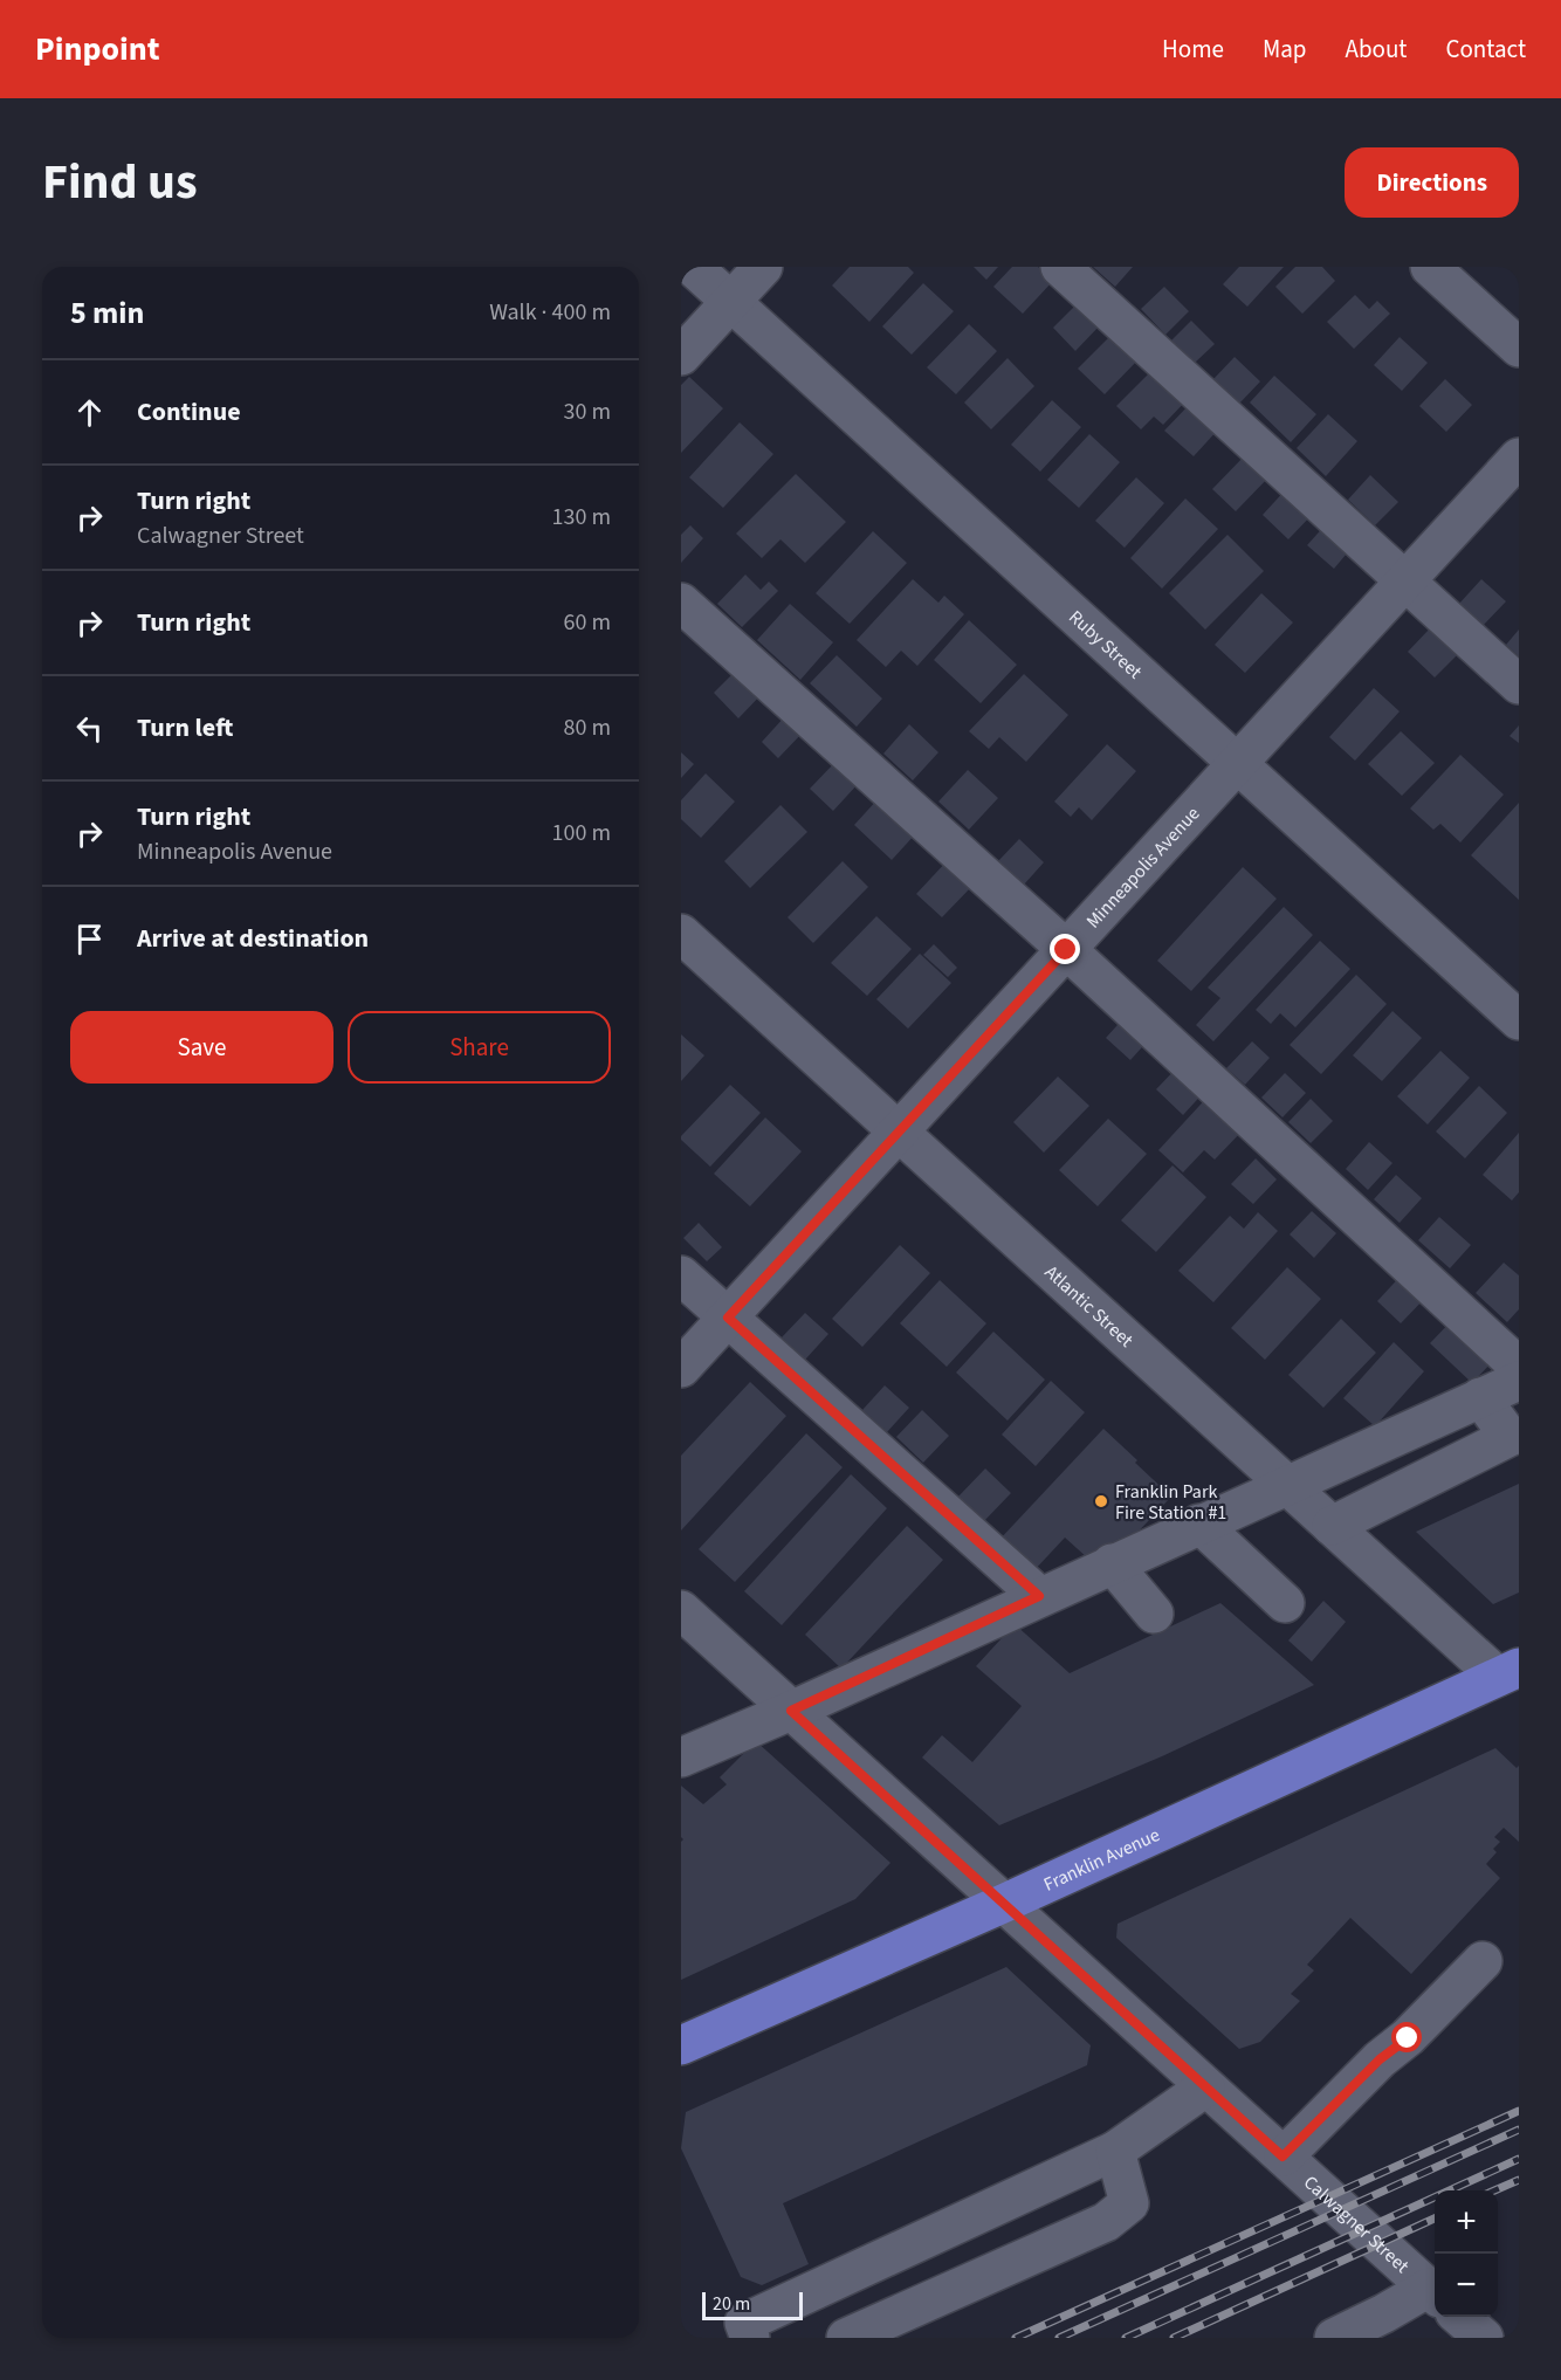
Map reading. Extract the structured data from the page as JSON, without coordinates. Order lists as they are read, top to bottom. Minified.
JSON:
{"streets":{"main road":["Franklin Avenue"],"street":["Ruby Street","Minneapolis Avenue","Atlantic Street","Calwagner Street"]},"crossings":[["Ruby Street","Minneapolis Avenue"],["Minneapolis Avenue","Atlantic Street"],["Atlantic Street","Franklin Avenue"],["Franklin Avenue","Calwagner Street"]],"places":["Franklin Park Fire Station #1"],"scale_bar":"20 m","page":{"header":"Pinpoint","nav":["Home","Map","About","Contact"],"title":"Find us","buttons":["Directions",["Save","Share"]],"heading":["5 min","Walk · 400 m"],"list":[["Continue","30 m"],["Turn right","Calwagner Street","130 m"],["Turn right","60 m"],["Turn left","80 m"],["Turn right","Minneapolis Avenue","100 m"],"Arrive at destination"],"map_buttons":["+","−"],"scale":"20 m"}}
